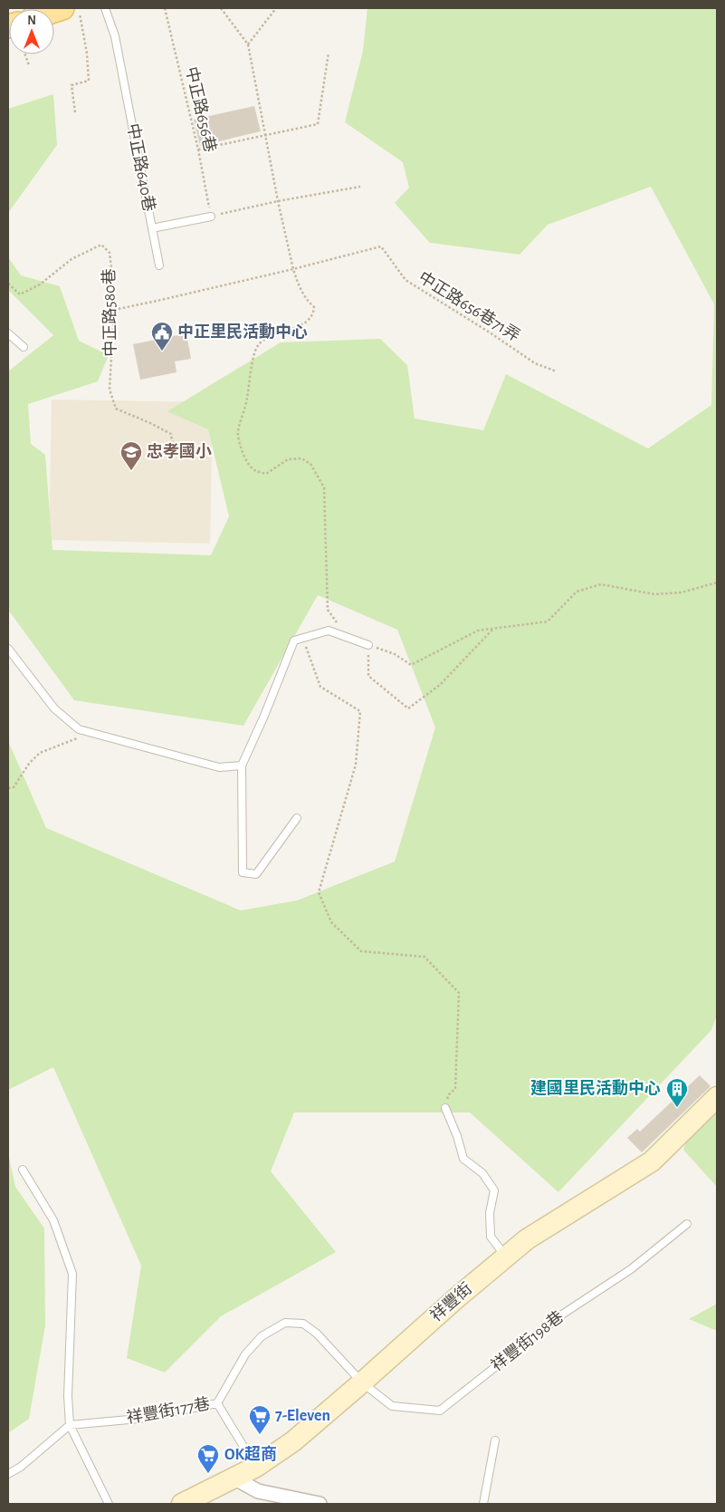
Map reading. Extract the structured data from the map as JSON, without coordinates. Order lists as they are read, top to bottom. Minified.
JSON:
{"streets":{"street":["祥豐街"],"lane":["中正路640巷","祥豐街198巷","祥豐街177巷"],"path":["中正路656巷","中正路656巷71弄","中正路580巷"]},"crossings":[["中正路656巷","中正路640巷"],["祥豐街","祥豐街198巷"],["祥豐街","祥豐街177巷"],["祥豐街198巷","祥豐街177巷"]],"places":{"public building":["中正里民活動中心"],"school or university":["忠孝國小"],"building":["建國里民活動中心"],"supermarket":["7-Eleven","OK超商"]},"north":"top"}
